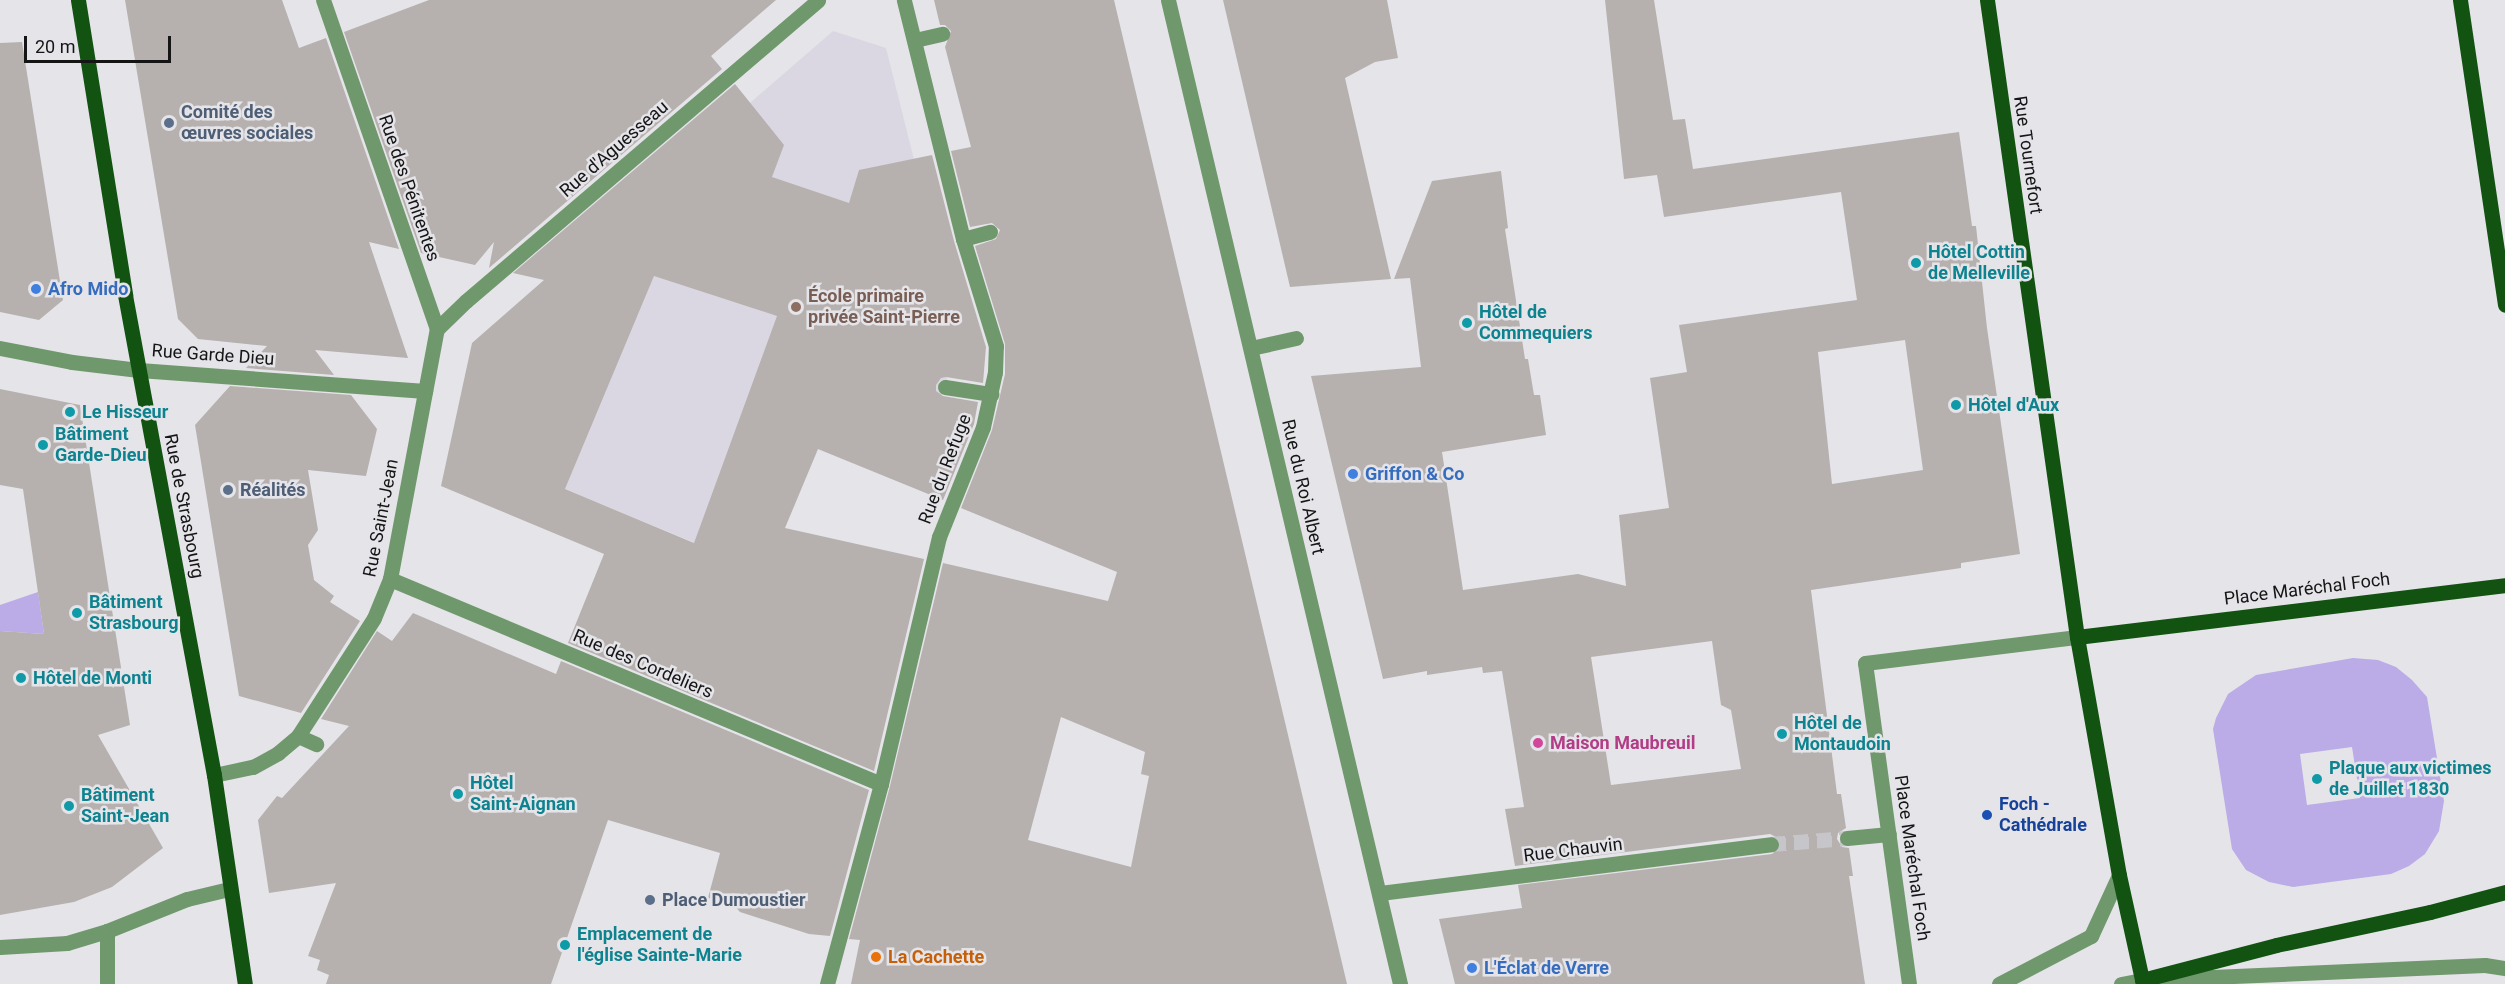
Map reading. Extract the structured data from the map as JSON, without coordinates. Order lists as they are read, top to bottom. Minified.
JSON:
{"streets":{"main road":["Rue Tournefort","Rue de Strasbourg","Place Maréchal Foch"],"street":["Rue d'Aguesseau","Rue des Pénitentes","Rue Garde Dieu","Rue du Refuge","Rue du Roi Albert","Rue Saint-Jean","Rue des Cordeliers","Rue Chauvin"]},"crossings":[["Rue d'Aguesseau","Rue des Pénitentes"],["Rue Tournefort","Place Maréchal Foch"],["Rue Garde Dieu","Rue de Strasbourg"],["Rue Garde Dieu","Rue Saint-Jean"],["Rue du Refuge","Rue des Cordeliers"],["Rue du Roi Albert","Rue Chauvin"],["Rue de Strasbourg","Rue Saint-Jean"],["Rue Saint-Jean","Rue des Cordeliers"]],"places":["Comité des œuvres sociales","Hôtel Cottin de Melleville","Afro Mido","École primaire privée Saint-Pierre","Hôtel de Commequiers","Hôtel d'Aux","Le Hisseur","Bâtiment Garde-Dieu","Griffon & Co","Réalités","Bâtiment Strasbourg","Hôtel de Monti","Hôtel de Montaudoin","Maison Maubreuil","Plaque aux victimes de Juillet 1830","Hôtel Saint-Aignan","Bâtiment Saint-Jean","Foch - Cathédrale","Place Dumoustier","Emplacement de l'église Sainte-Marie","La Cachette","L'Éclat de Verre"],"scale_bar":"20 m"}
